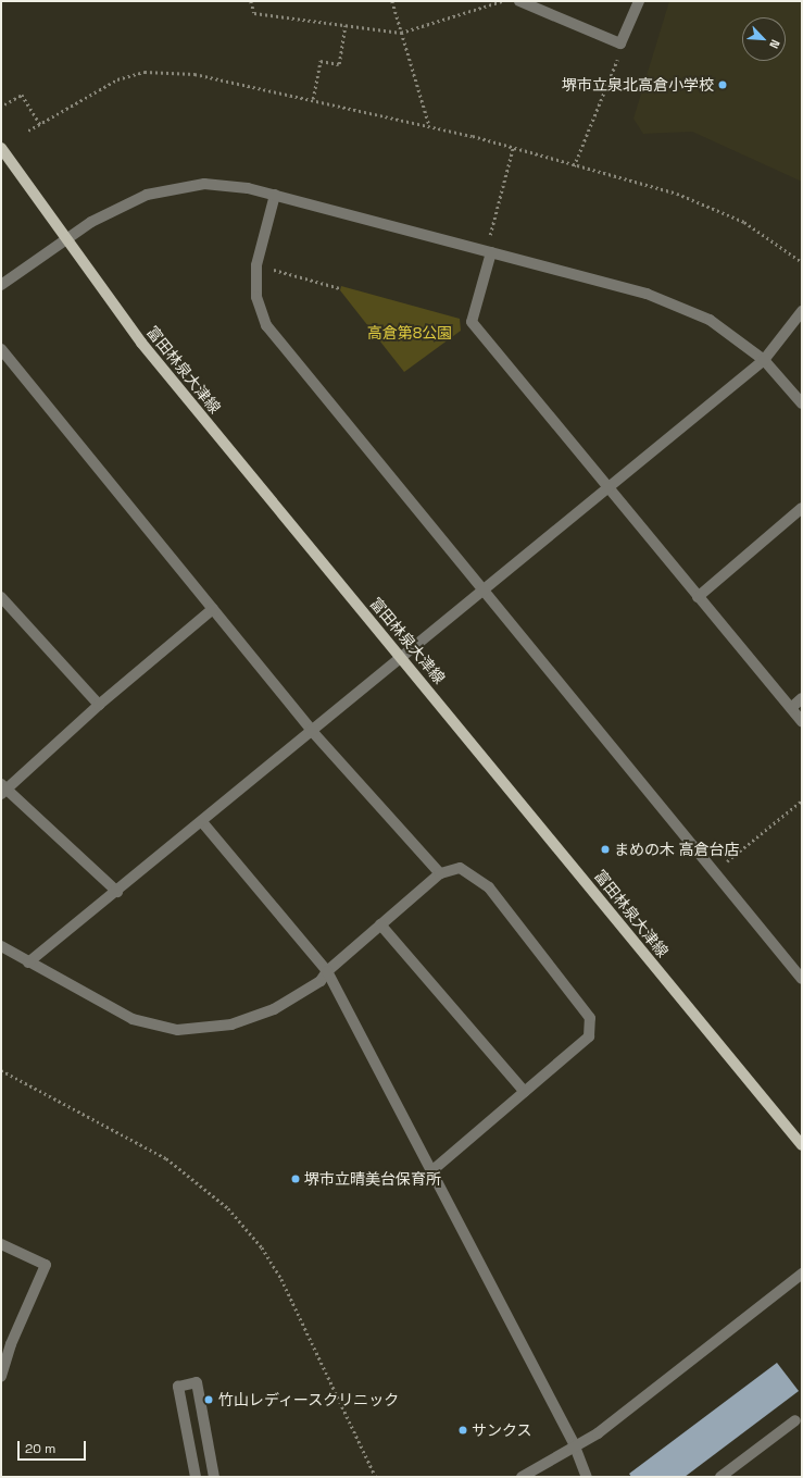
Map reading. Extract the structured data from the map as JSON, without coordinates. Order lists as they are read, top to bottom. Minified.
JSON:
{"streets":{"main road":["富田林泉大津線"]},"parks":["高倉第8公園"],"places":["堺市立泉北高倉小学校","まめの木 高倉台店","堺市立晴美台保育所","竹山レディースクリニック","サンクス"],"scale_bar":"20 m","north":"bottom right"}
